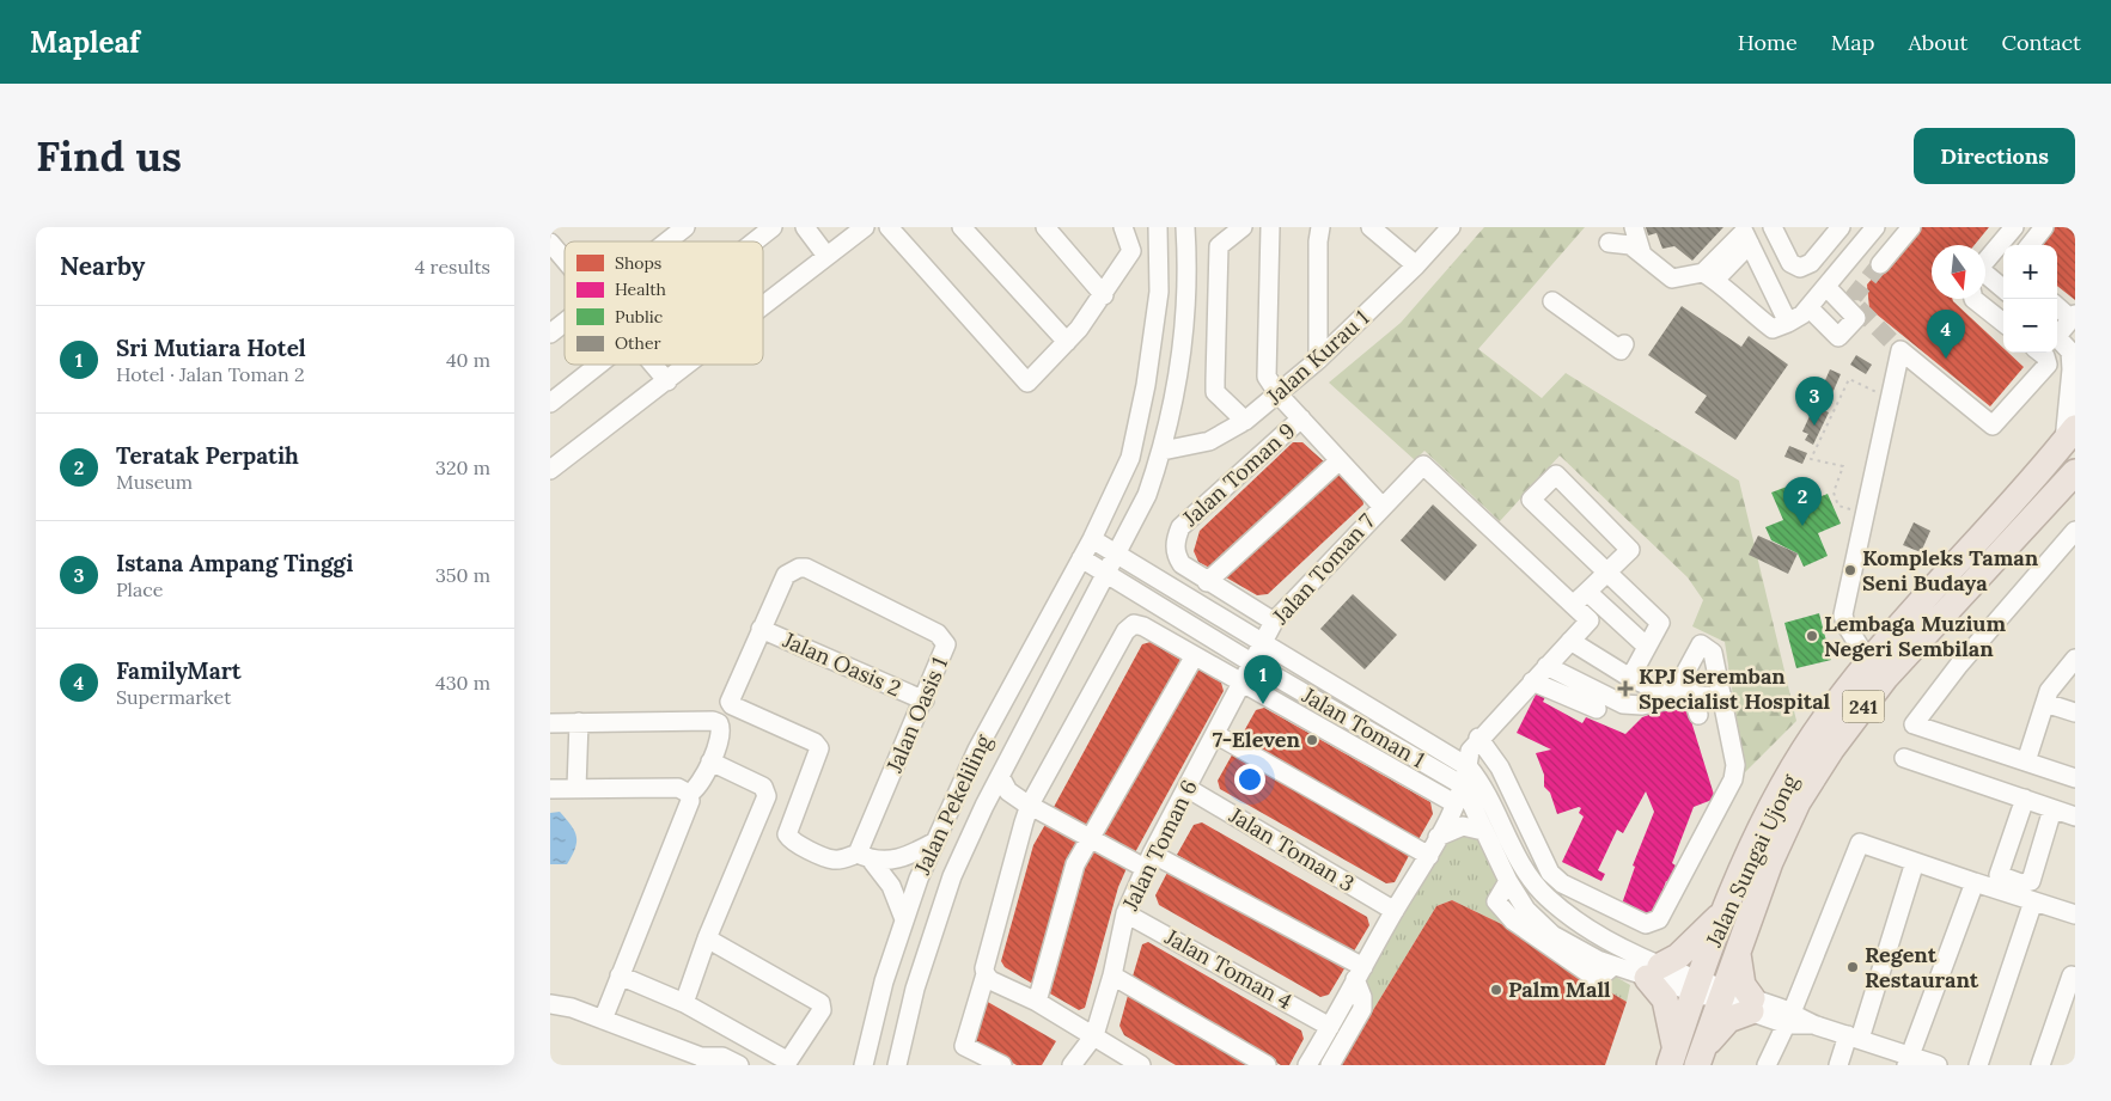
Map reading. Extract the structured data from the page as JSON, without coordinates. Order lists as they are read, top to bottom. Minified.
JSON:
{"streets":{"highway":["241","Jalan Sungai Ujong"],"street":["Jalan Kurau 1","Jalan Toman 9","Jalan Toman 7","Jalan Oasis 2","Jalan Oasis 1","Jalan Toman 1","Jalan Pekeliling","Jalan Toman 6","Jalan Toman 3","Jalan Toman 4"]},"crossings":[["Jalan Kurau 1","Jalan Pekeliling"],["Jalan Toman 9","Jalan Toman 7"],["Jalan Toman 7","Jalan Toman 1"],["Jalan Toman 7","Jalan Toman 6"],["Jalan Oasis 2","Jalan Oasis 1"],["Jalan Toman 1","Jalan Pekeliling"],["Jalan Toman 1","Jalan Toman 6"],["Jalan Toman 1","Jalan Sungai Ujong"],["Jalan Toman 6","Jalan Toman 3"],["Jalan Toman 6","Jalan Toman 4"]],"places":{"other":["Kompleks Taman Seni Budaya","Lembaga Muzium Negeri Sembilan","7-Eleven","Regent Restaurant","Palm Mall"],"health":["KPJ Seremban Specialist Hospital"]},"legend":["Shops","Health","Public","Other"],"north":"bottom","page":{"header":"Mapleaf","nav":["Home","Map","About","Contact"],"buttons":"Directions","title":"Find us","heading":["Nearby","4 results"],"map_buttons":["+","−"],"list":[{"mark":"1","name":"Sri Mutiara Hotel","note":"Hotel · Jalan Toman 2","value":"40 m"},{"mark":"2","name":"Teratak Perpatih","note":"Museum","value":"320 m"},{"mark":"3","name":"Istana Ampang Tinggi","note":"Place","value":"350 m"},{"mark":"4","name":"FamilyMart","note":"Supermarket","value":"430 m"}],"pins":["4","3","2","1"]}}
